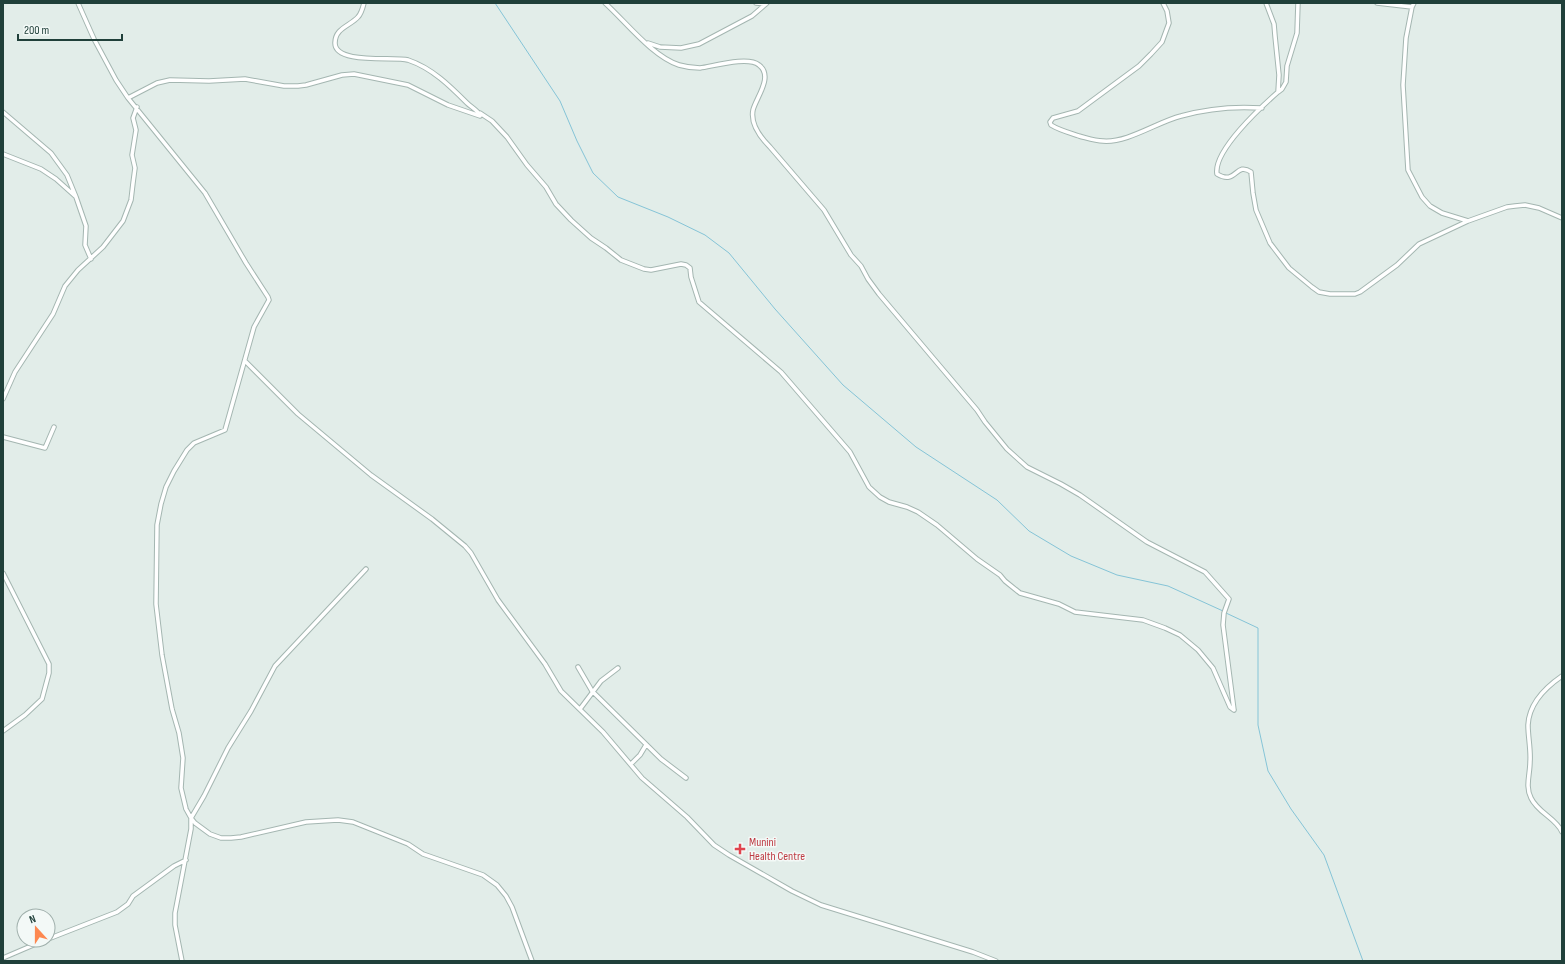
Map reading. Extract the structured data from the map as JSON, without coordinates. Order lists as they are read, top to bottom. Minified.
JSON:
{"places":{"health":["Munini Health Centre"]},"scale_bar":"200 m","north":"top"}
